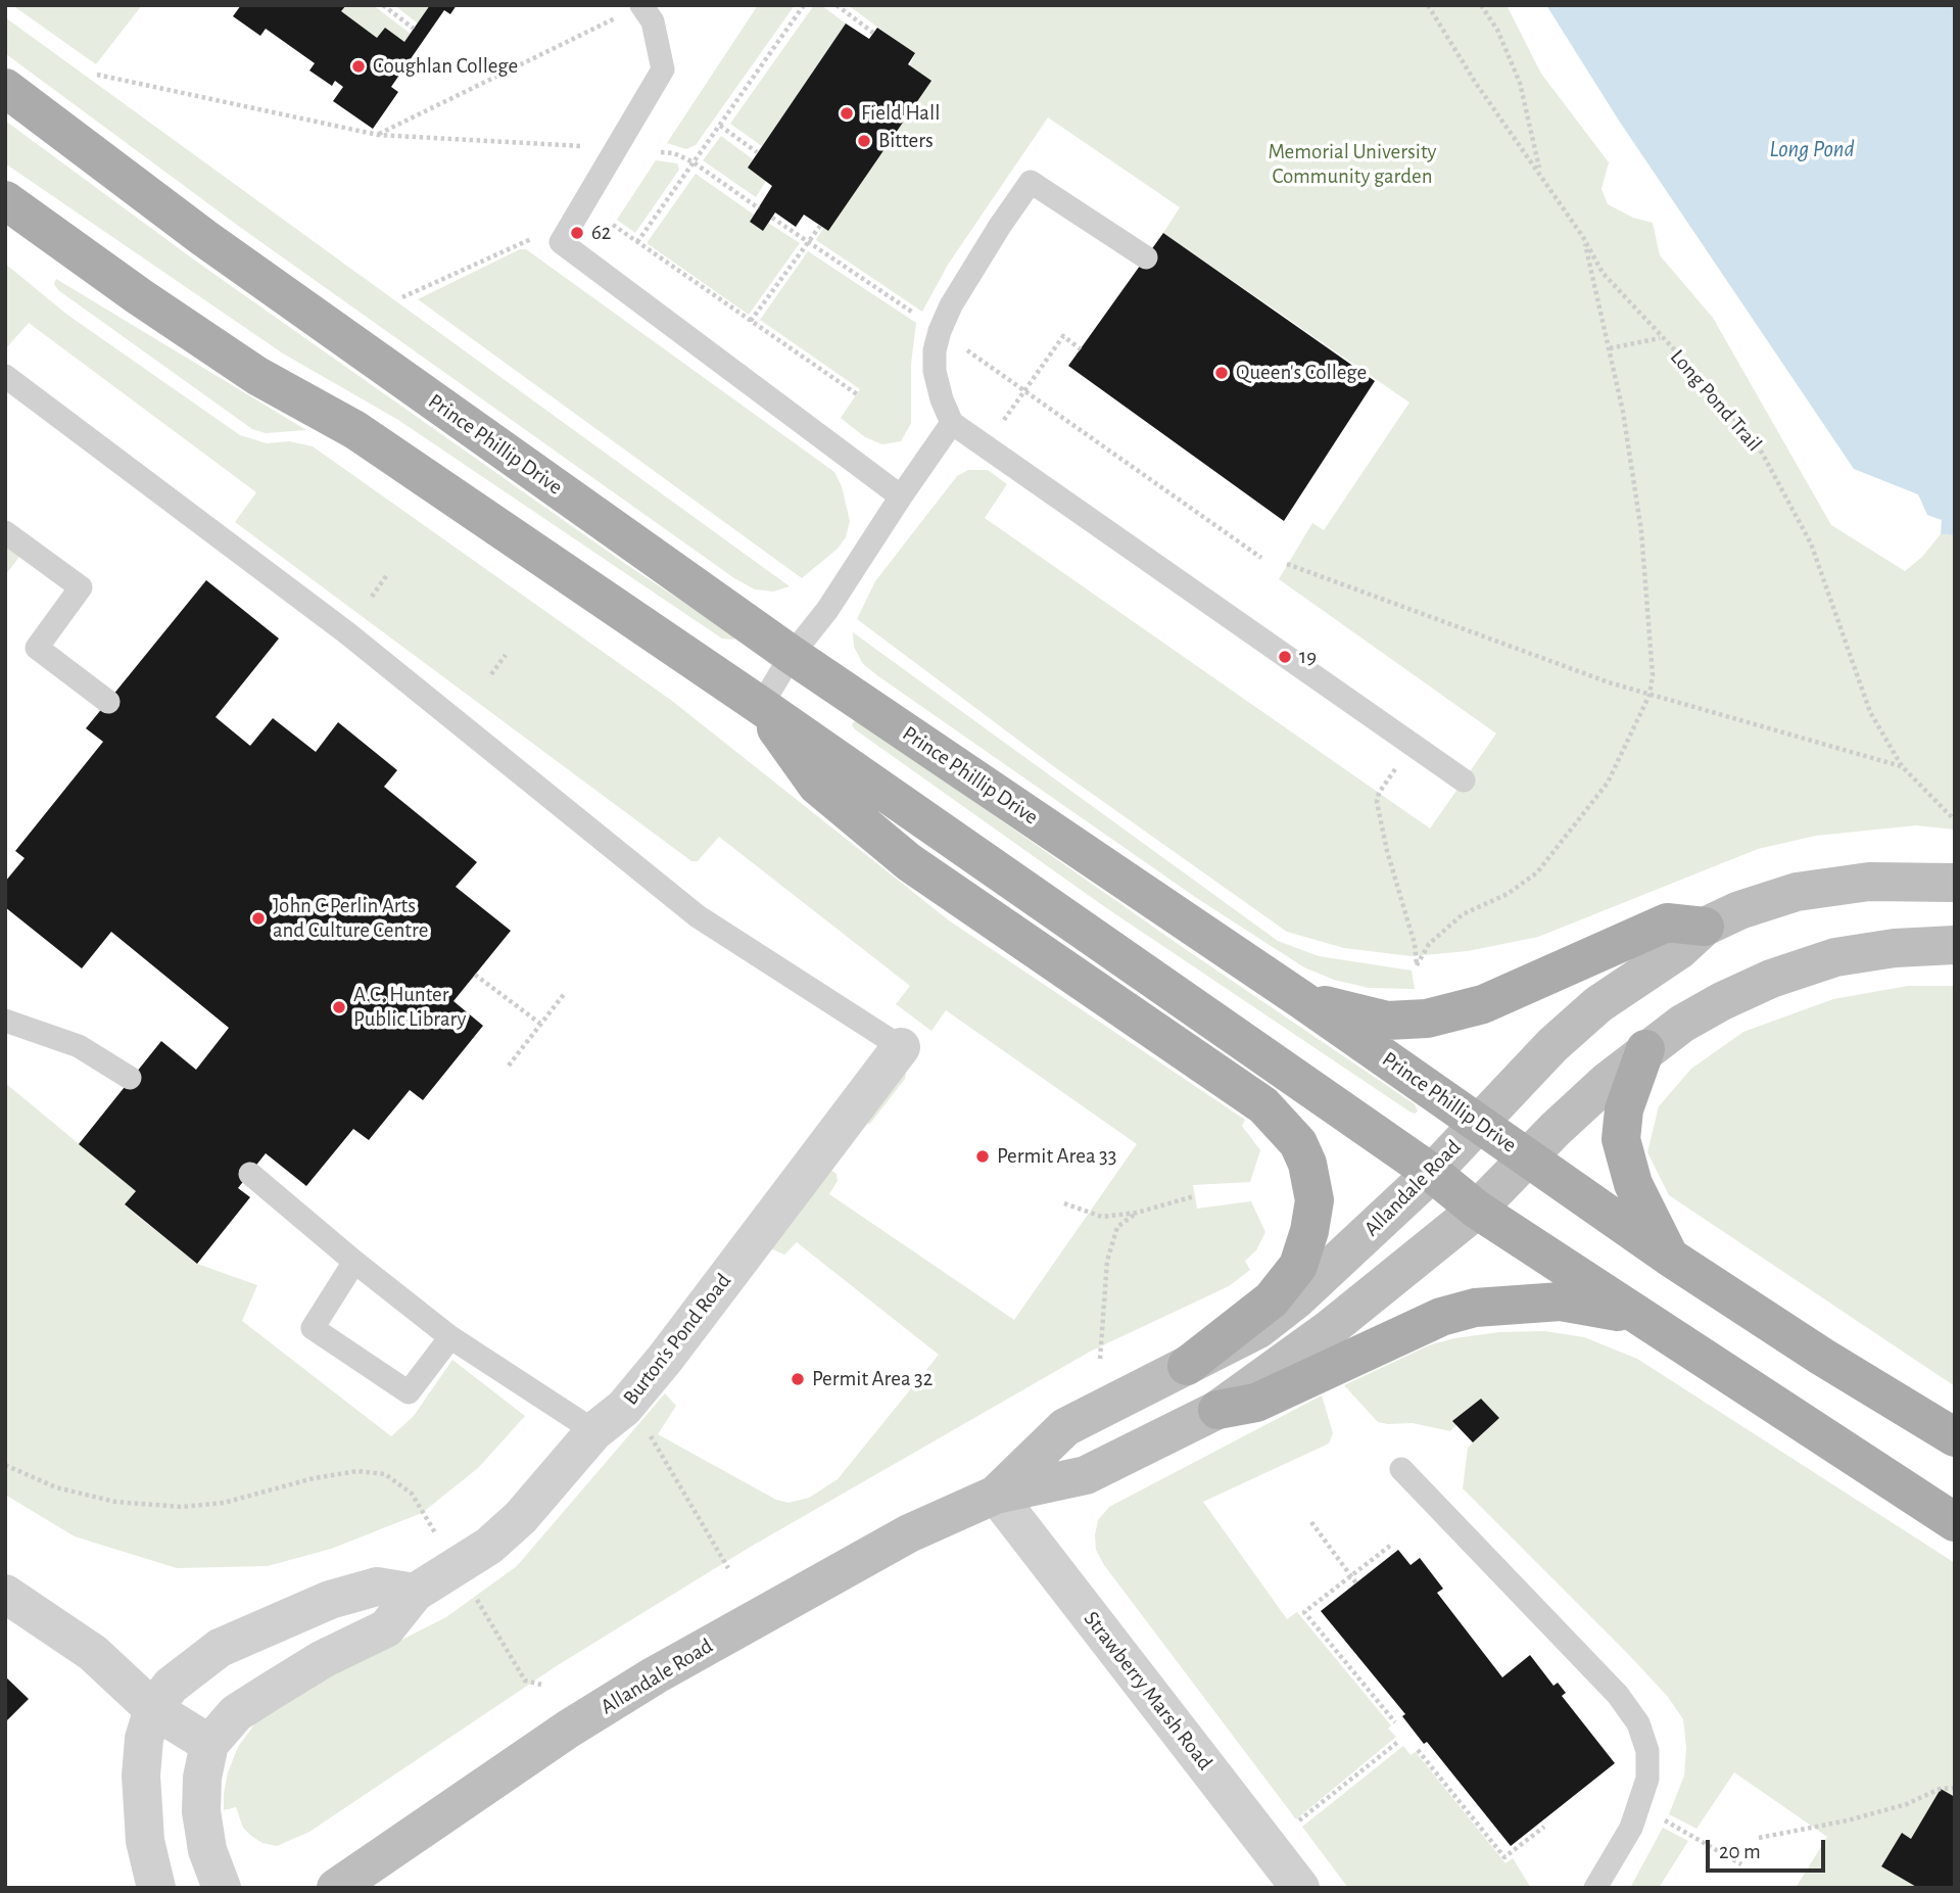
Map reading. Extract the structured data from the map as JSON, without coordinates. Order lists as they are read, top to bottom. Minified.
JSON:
{"streets":{"main road":["Prince Phillip Drive","Allandale Road"],"street":["Burton's Pond Road","Strawberry Marsh Road"],"path":["Long Pond Trail"]},"crossings":[["Prince Phillip Drive","Allandale Road"],["Allandale Road","Strawberry Marsh Road"]],"water":["Long Pond"],"parks":["Memorial University Community garden"],"places":["Coughlan College","Field Hall","Bitters","62","Queen's College","19","John C Perlin Arts and Culture Centre","A.C. Hunter Public Library","Permit Area 33","Permit Area 32"],"scale_bar":"20 m"}
